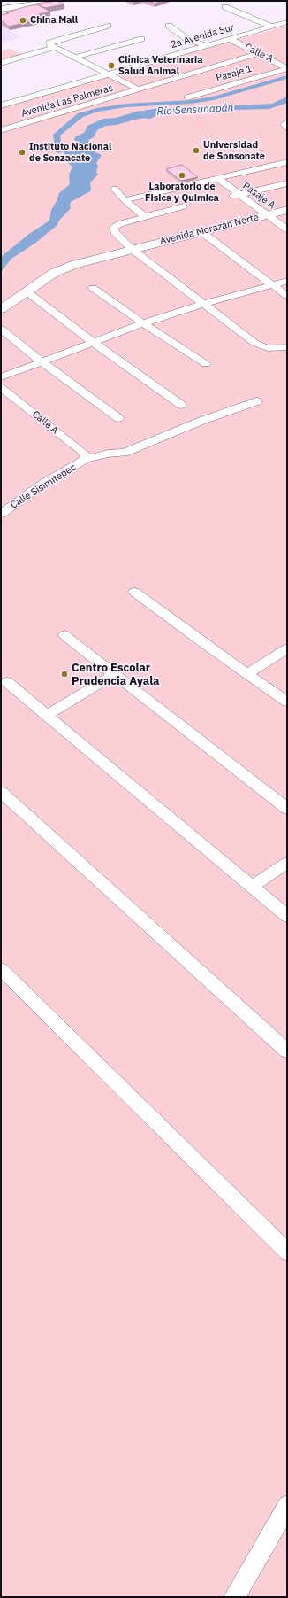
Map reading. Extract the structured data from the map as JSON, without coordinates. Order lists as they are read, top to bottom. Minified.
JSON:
{"streets":{"main road":["Avenida Morazán Norte"],"street":["2a Avenida Sur","Calle A","Pasaje 1","Avenida Las Palmeras","Pasaje A","Calle Sisimitepec"]},"crossings":[["2a Avenida Sur","Calle A"],["Calle A","Pasaje 1"],["Calle A","Avenida Las Palmeras"],["Calle A","Calle Sisimitepec"],["Pasaje A","Avenida Morazán Norte"]],"water":["Río Sensunapán"],"places":["China Mall","Clínica Veterinaria Salud Animal","Universidad de Sonsonate","Instituto Nacional de Sonzacate","Laboratorio de Fisica y Quimica","Centro Escolar Prudencia Ayala"]}
